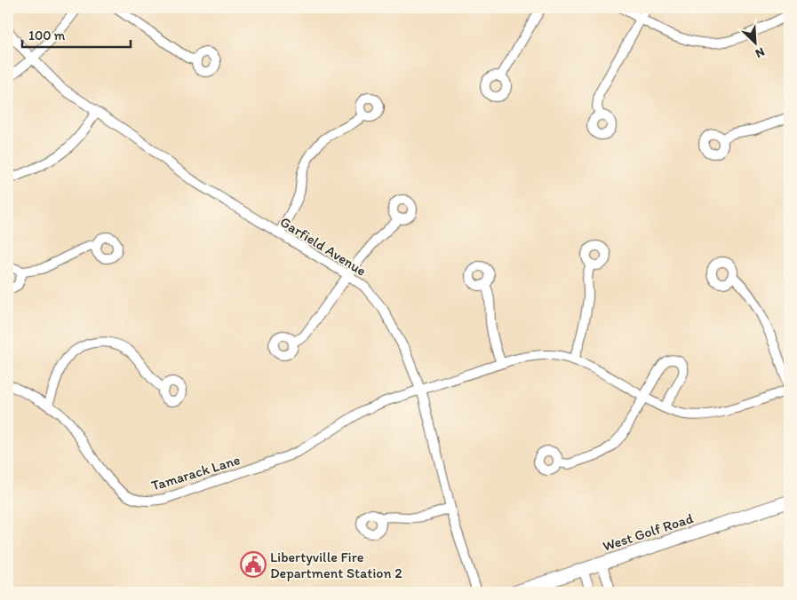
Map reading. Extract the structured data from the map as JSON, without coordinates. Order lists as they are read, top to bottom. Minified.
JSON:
{"streets":{"street":["Garfield Avenue","Tamarack Lane","West Golf Road"]},"crossings":[["Garfield Avenue","Tamarack Lane"]],"places":{"public building":["Libertyville Fire Department Station 2"]},"scale_bar":"100 m","north":"bottom right"}
